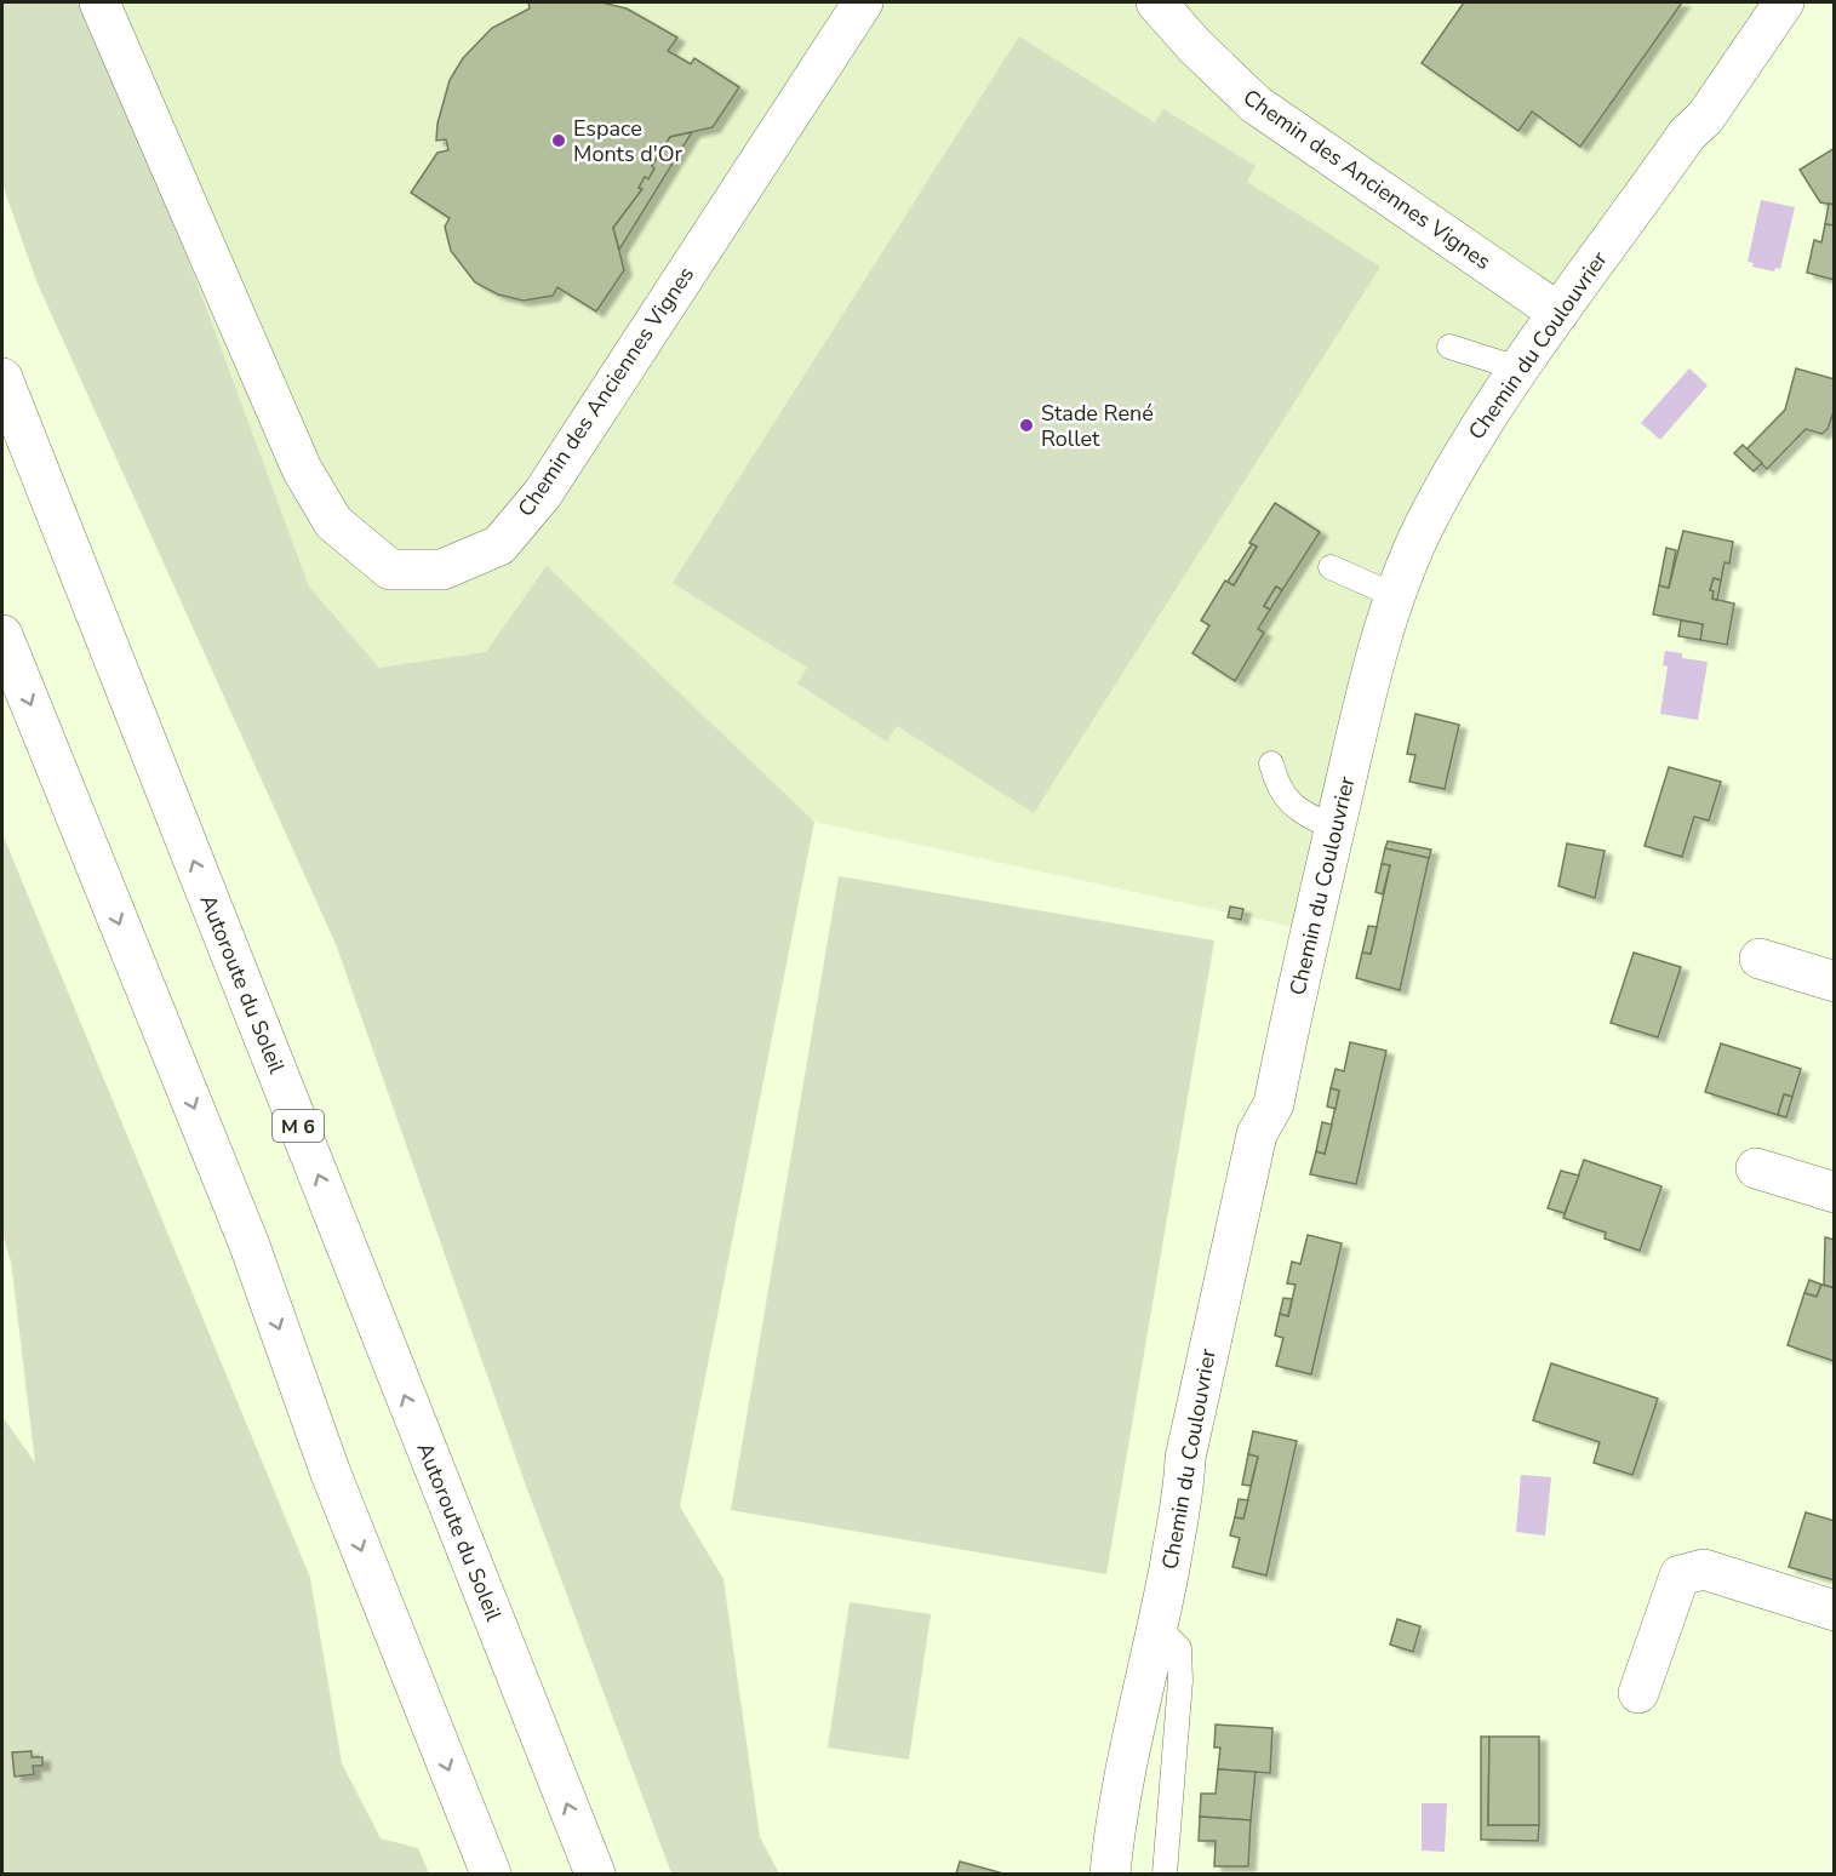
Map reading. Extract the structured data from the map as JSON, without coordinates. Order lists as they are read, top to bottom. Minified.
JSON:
{"streets":{"main road":["Chemin des Anciennes Vignes","Chemin du Coulouvrier","Autoroute du Soleil","M 6"]},"crossings":[["Chemin des Anciennes Vignes","Chemin du Coulouvrier"]],"places":["Espace Monts d'Or","Stade René Rollet"]}
